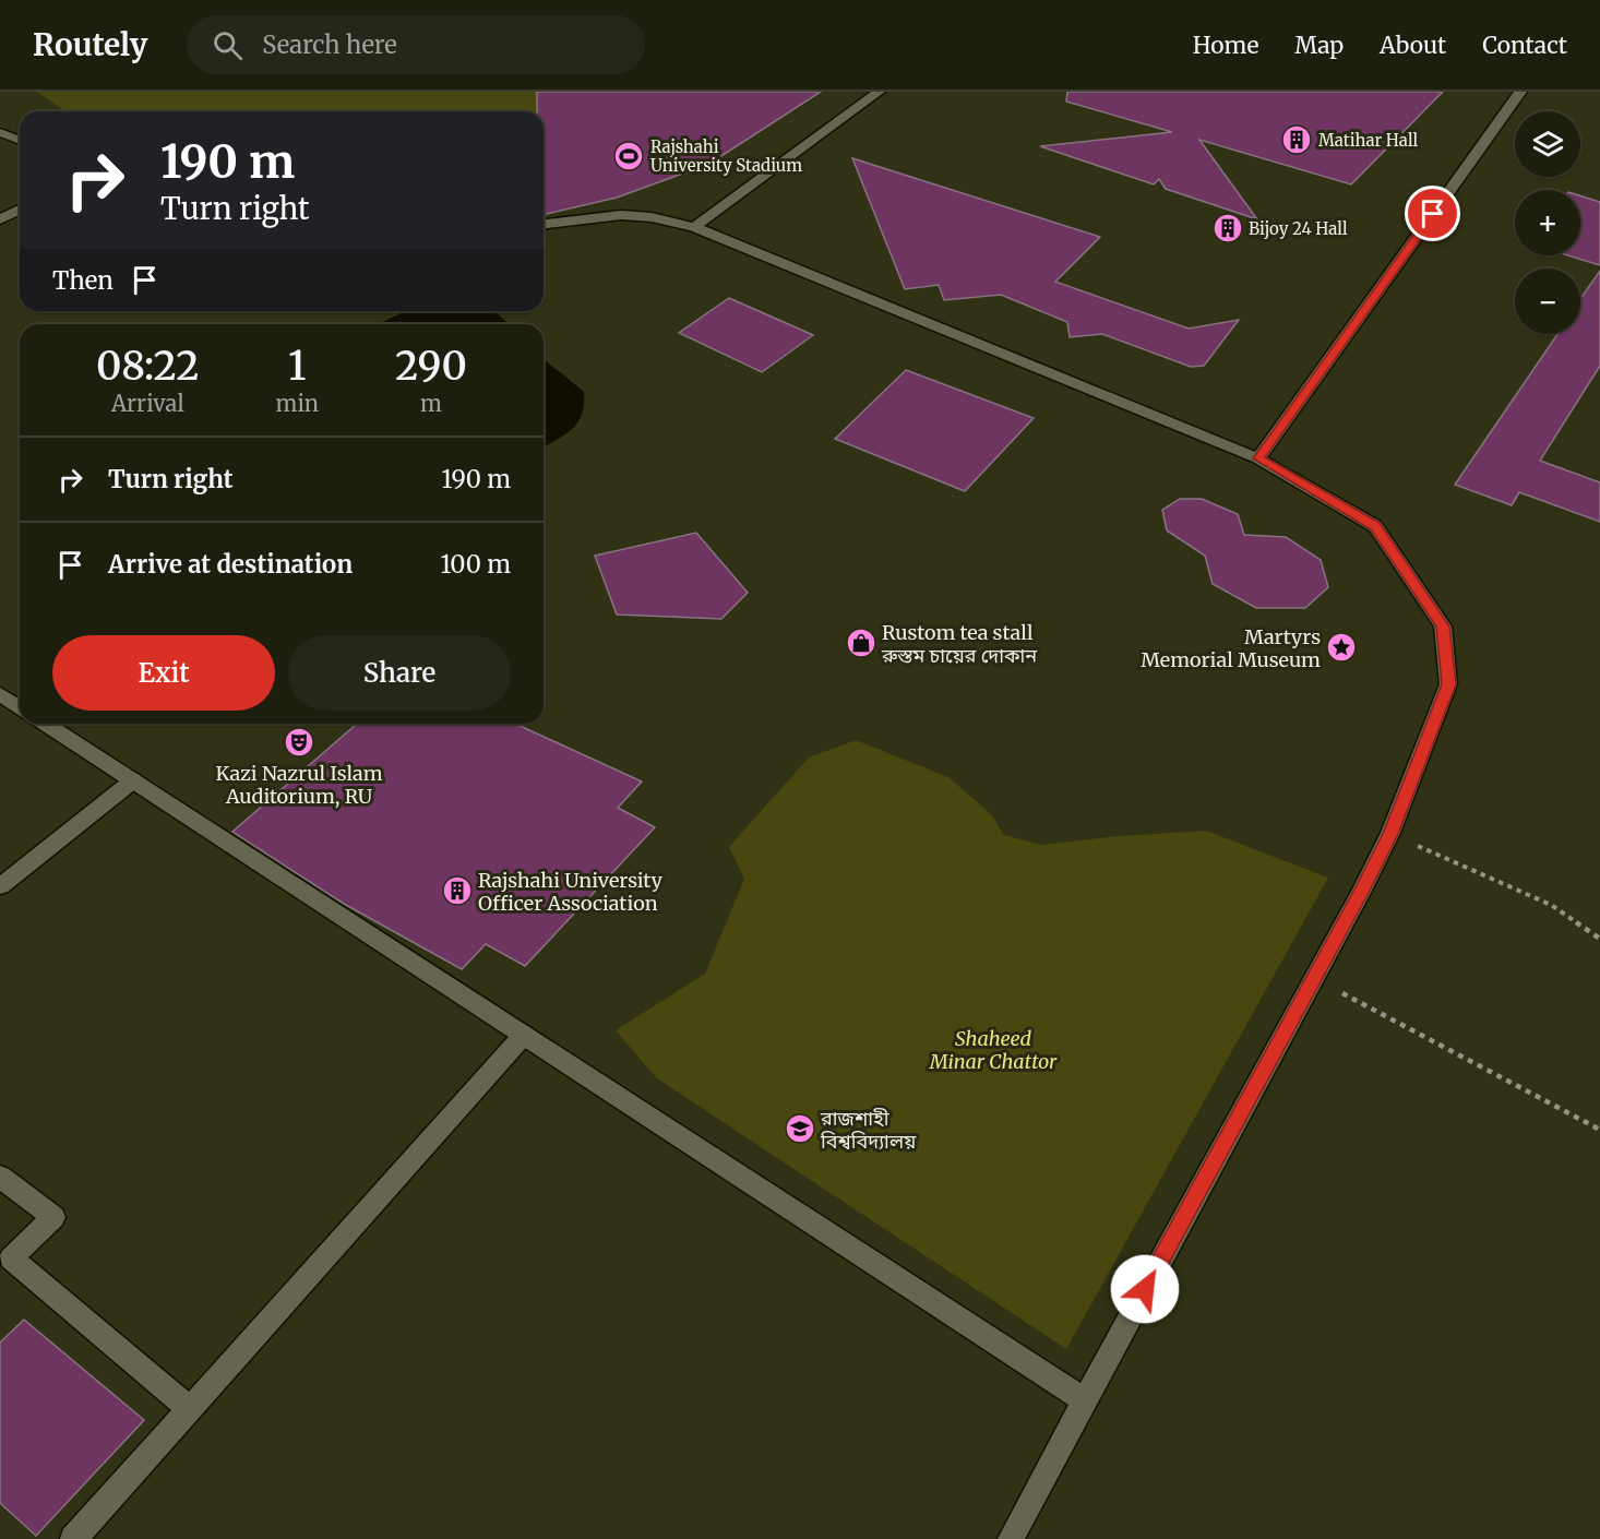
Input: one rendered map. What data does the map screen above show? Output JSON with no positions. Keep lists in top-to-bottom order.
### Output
{
  "parks": ["Shaheed Minar Chattor"],
  "places": {
    "building": ["Matihar Hall", "Bijoy 24 Hall", "Rajshahi University Officer Association"],
    "sports": ["Rajshahi University Stadium"],
    "shop": ["Rustom tea stall রুস্তম চায়ের দোকান"],
    "place": ["Martyrs Memorial Museum"],
    "theatre": ["Kazi Nazrul Islam Auditorium, RU"],
    "school or university": ["রাজশাহী বিশ্ববিদ্যালয়"]
  },
  "page": {
    "header": "Routely",
    "search": "Search here",
    "nav": [
      "Home",
      "Map",
      "About",
      "Contact"
    ],
    "map_buttons": ["+", "−"],
    "turn": ["190 m", "Turn right"],
    "then": "Then",
    "eta": [
      "08:22",
      "Arrival",
      "1",
      "min",
      "290",
      "m"
    ],
    "list": [
      {
        "name": "Turn right",
        "value": "190 m"
      },
      {
        "name": "Arrive at destination",
        "value": "100 m"
      }
    ],
    "buttons": ["Exit", "Share"]
  }
}
